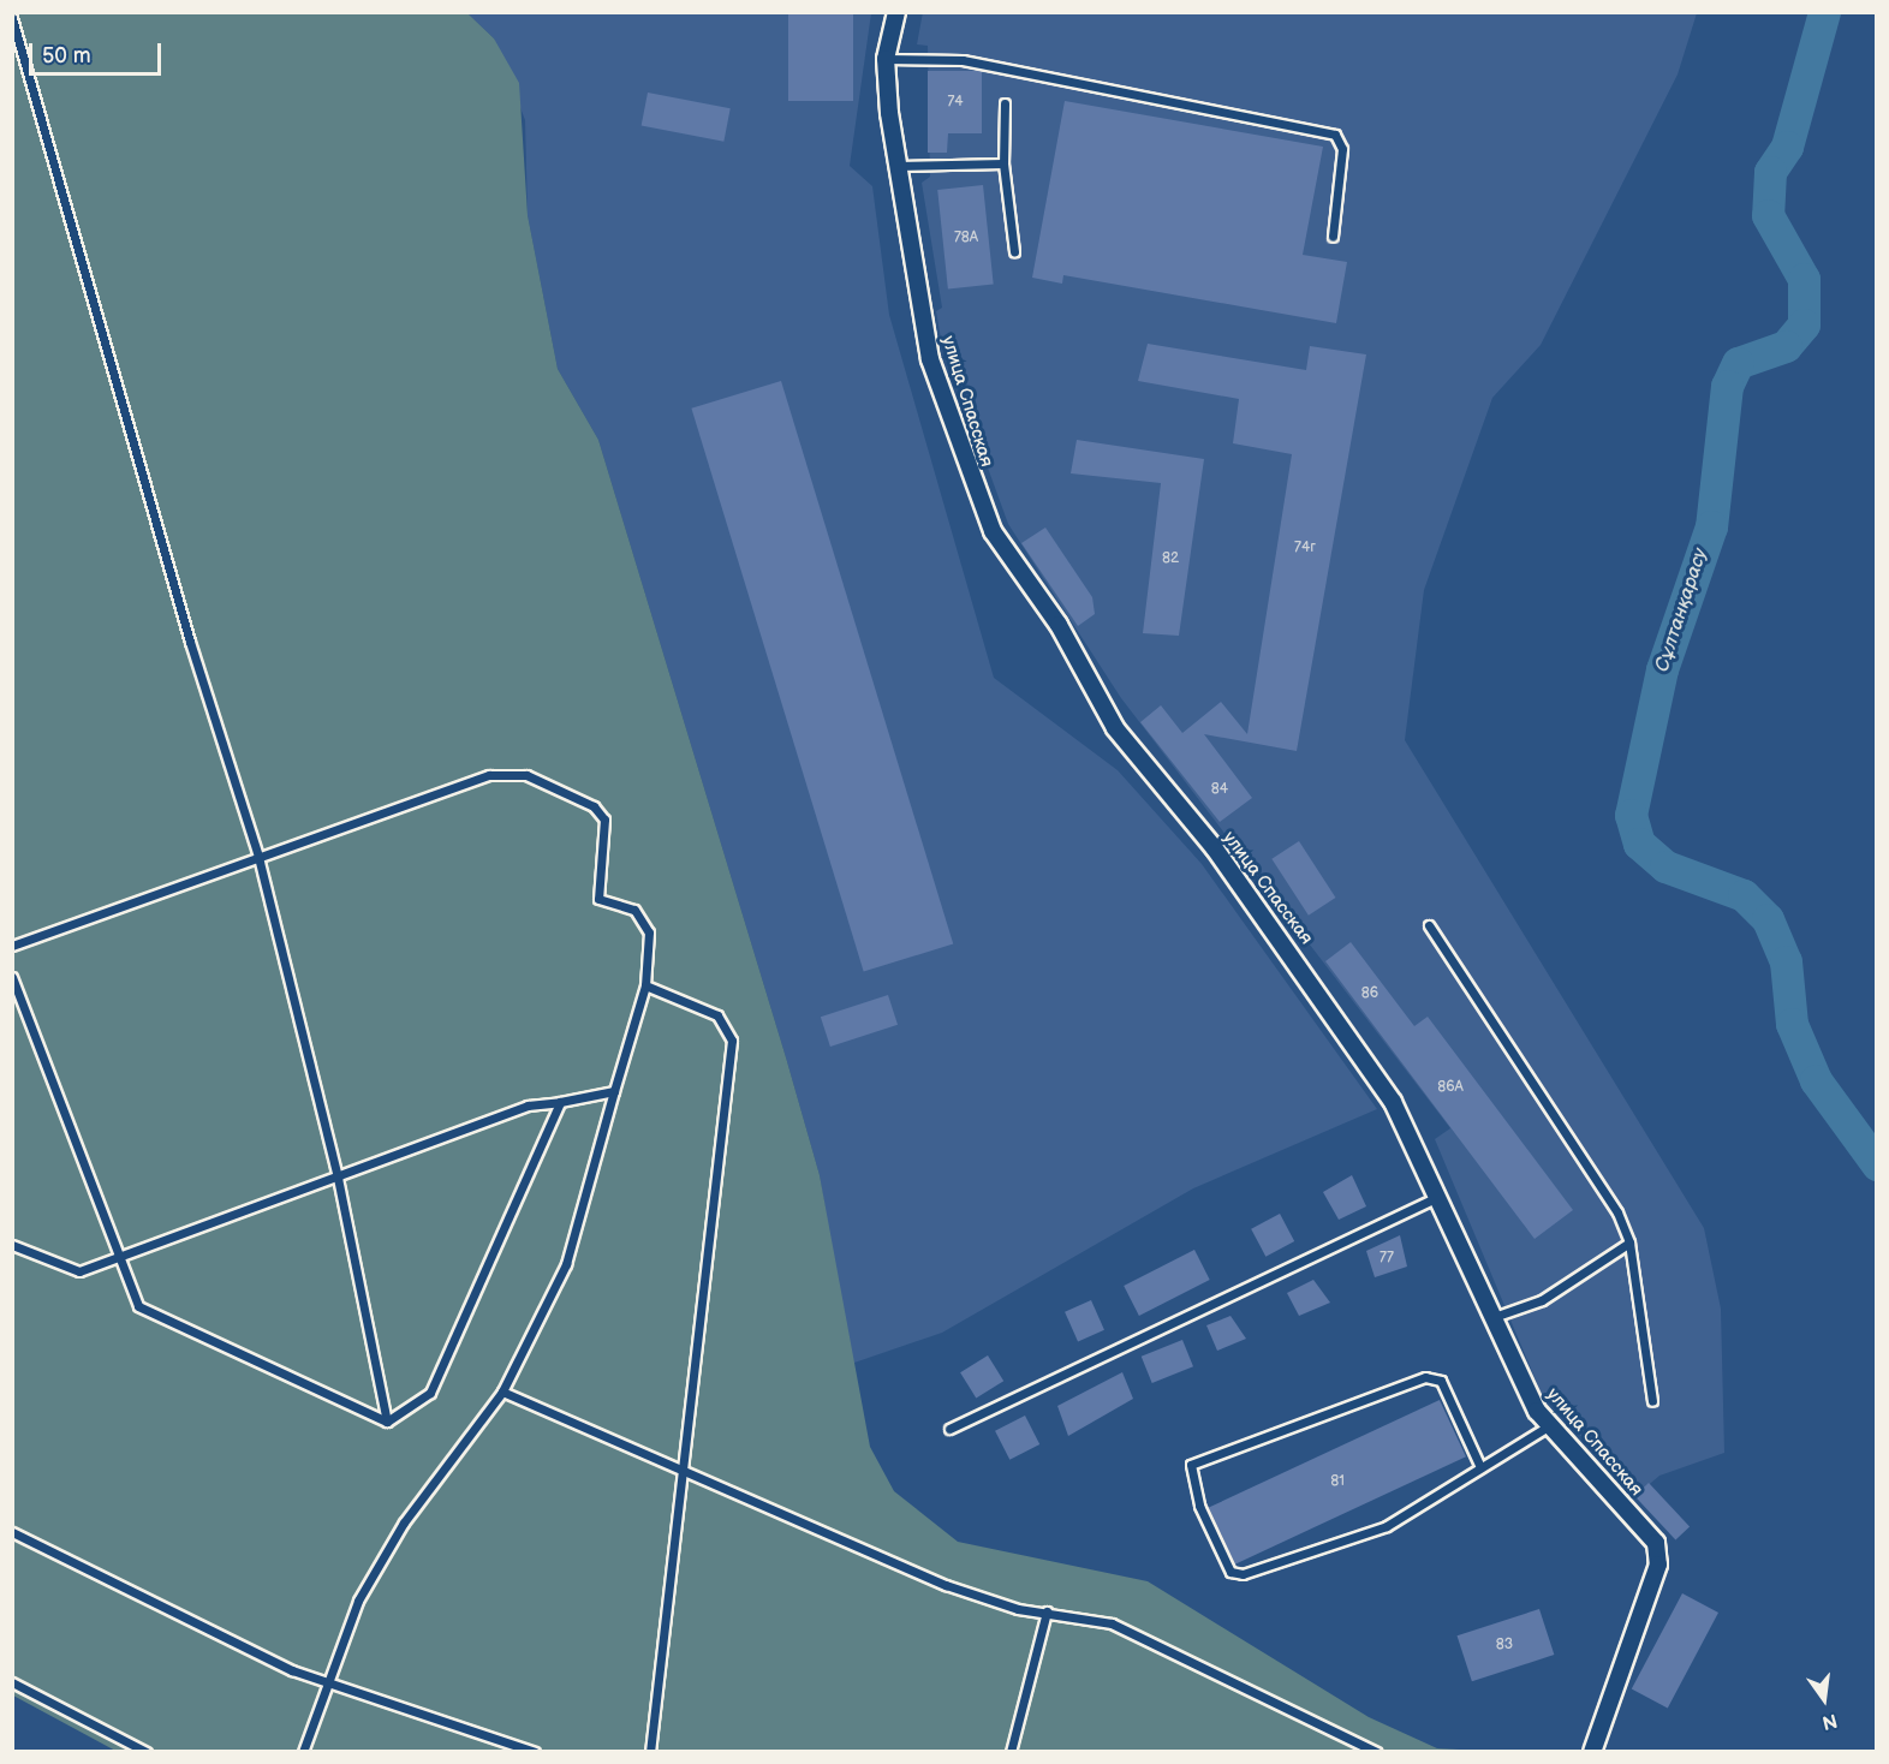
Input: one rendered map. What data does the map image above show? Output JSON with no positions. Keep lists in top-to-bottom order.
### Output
{
  "streets": {
    "street": ["улица Спасская"]
  },
  "water": ["Сұлтанқарасу"],
  "house_numbers": [
    "74",
    "78А",
    "74г",
    "82",
    "84",
    "86",
    "86А",
    "77",
    "81",
    "83"
  ],
  "scale_bar": "50 m",
  "north": "bottom"
}
